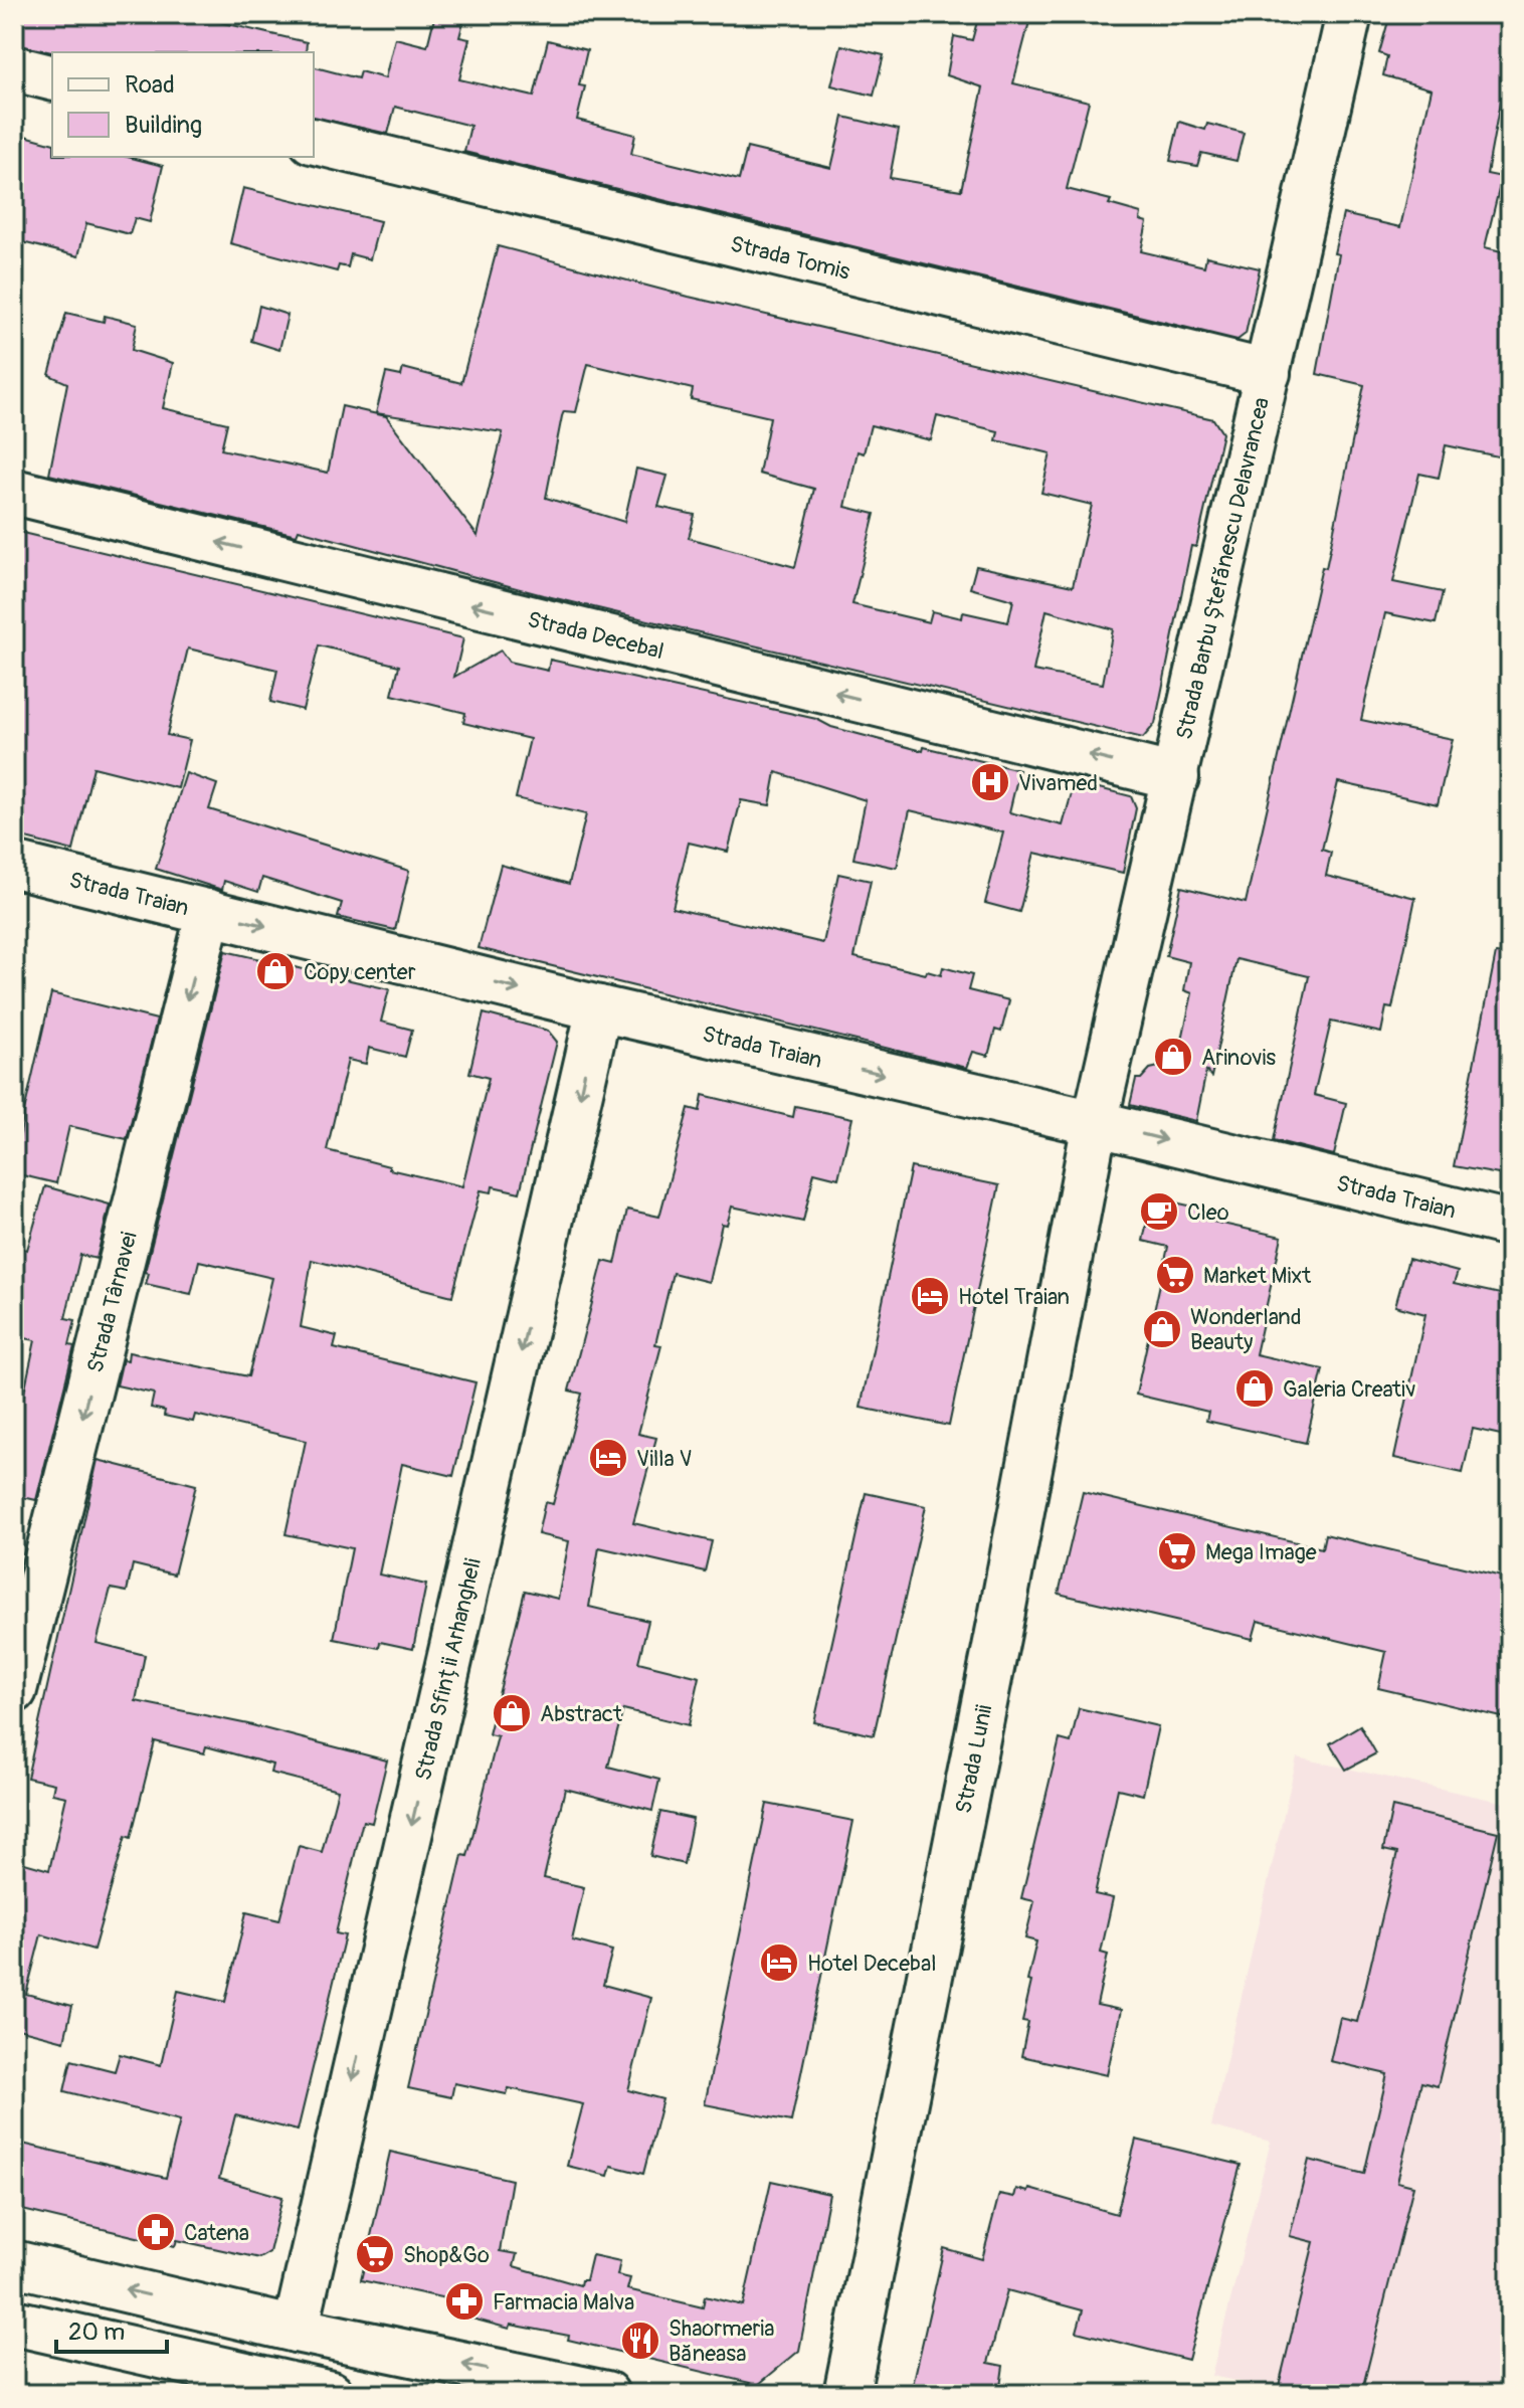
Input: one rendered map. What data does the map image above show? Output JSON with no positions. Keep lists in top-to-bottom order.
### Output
{
  "streets": {
    "street": [
      "Strada Tomis",
      "Strada Barbu Ștefănescu Delavrancea",
      "Strada Decebal",
      "Strada Traian",
      "Strada Târnavei",
      "Strada Sfinții Arhangheli",
      "Strada Lunii"
    ]
  },
  "crossings": [
    ["Strada Tomis", "Strada Barbu Ștefănescu Delavrancea"],
    ["Strada Barbu Ștefănescu Delavrancea", "Strada Decebal"],
    ["Strada Barbu Ștefănescu Delavrancea", "Strada Traian"],
    ["Strada Barbu Ștefănescu Delavrancea", "Strada Lunii"],
    ["Strada Traian", "Strada Târnavei"],
    ["Strada Traian", "Strada Sfinții Arhangheli"],
    ["Strada Traian", "Strada Lunii"]
  ],
  "one_way": [
    "Strada Decebal",
    "Strada Traian",
    "Strada Târnavei",
    "Strada Sfinții Arhangheli"
  ],
  "places": {
    "hospital": ["Vivamed"],
    "shop": [
      "Copy center",
      "Arinovis",
      "Wonderland Beauty",
      "Galeria Creativ",
      "Abstract"
    ],
    "cafe": ["Cleo"],
    "supermarket": ["Market Mixt", "Mega Image", "Shop&Go"],
    "hotel": ["Hotel Traian", "Villa V", "Hotel Decebal"],
    "pharmacy": ["Catena", "Farmacia Malva"],
    "restaurant": ["Shaormeria Băneasa"]
  },
  "legend": ["Road", "Building"],
  "scale_bar": "20 m"
}
